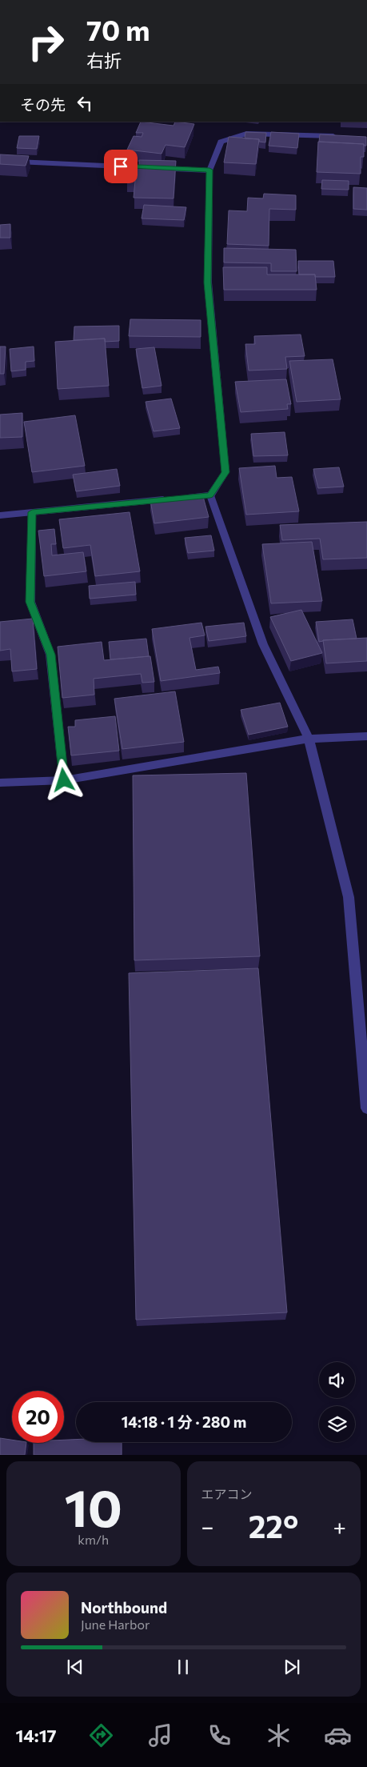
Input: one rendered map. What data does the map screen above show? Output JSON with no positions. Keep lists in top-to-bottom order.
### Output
{
  "page": {
    "turn": ["70 m", "右折"],
    "then": "その先",
    "limit": "20",
    "trip": "14:18 · 1 分 · 280 m",
    "tile": [
      ["10", "km/h"],
      "エアコン"
    ],
    "heat": ["−", "22°", "+"],
    "song": ["Northbound", "June Harbor"],
    "tabs": "14:17"
  }
}
